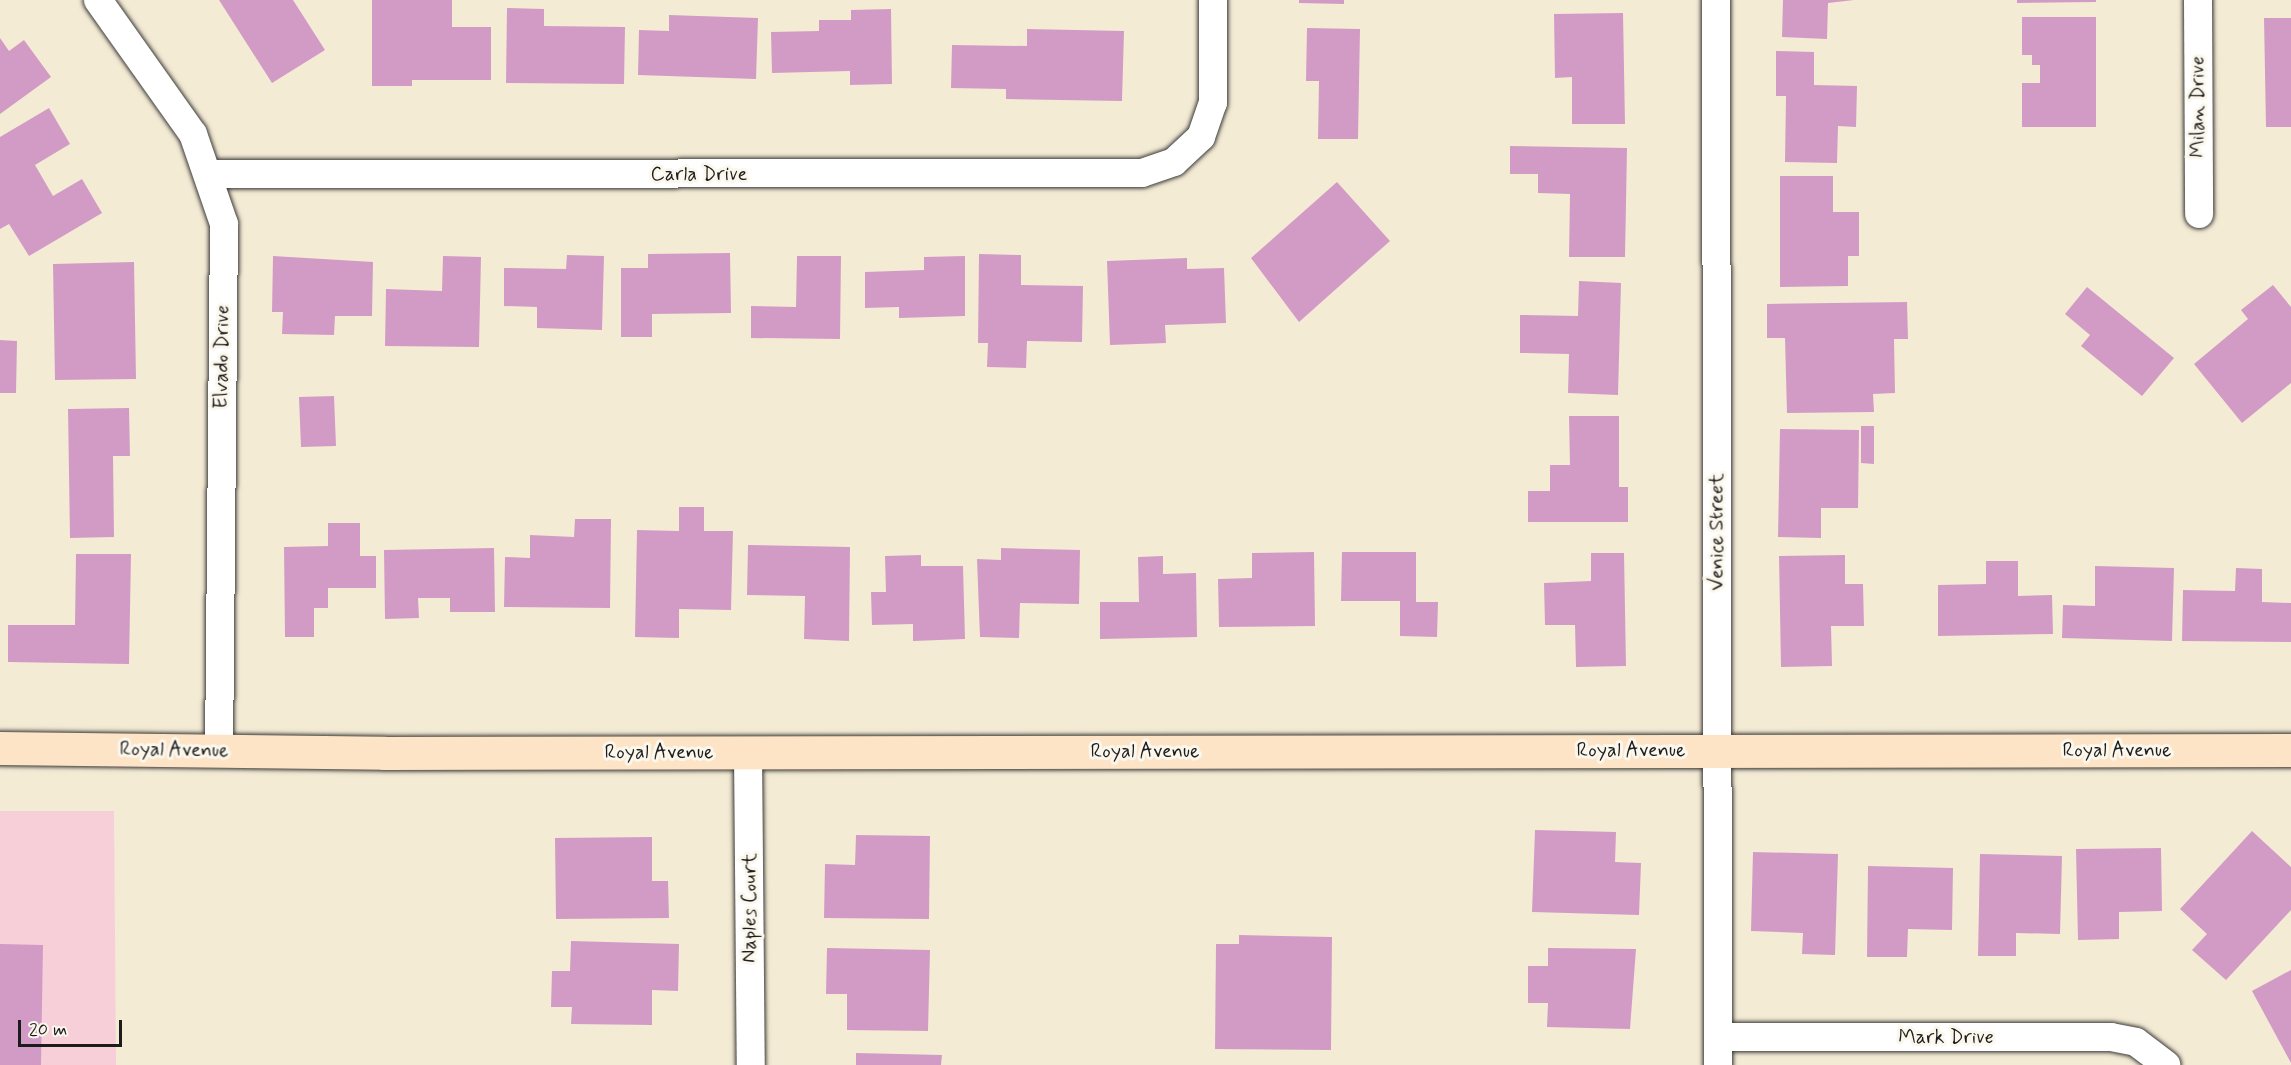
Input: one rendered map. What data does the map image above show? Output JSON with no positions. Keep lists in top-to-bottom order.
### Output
{
  "streets": {
    "main road": ["Royal Avenue"],
    "street": [
      "Milan Drive",
      "Carla Drive",
      "Elvado Drive",
      "Venice Street",
      "Naples Court",
      "Mark Drive"
    ]
  },
  "crossings": [
    ["Carla Drive", "Elvado Drive"],
    ["Elvado Drive", "Royal Avenue"],
    ["Venice Street", "Royal Avenue"],
    ["Venice Street", "Mark Drive"],
    ["Royal Avenue", "Naples Court"]
  ],
  "scale_bar": "20 m"
}
